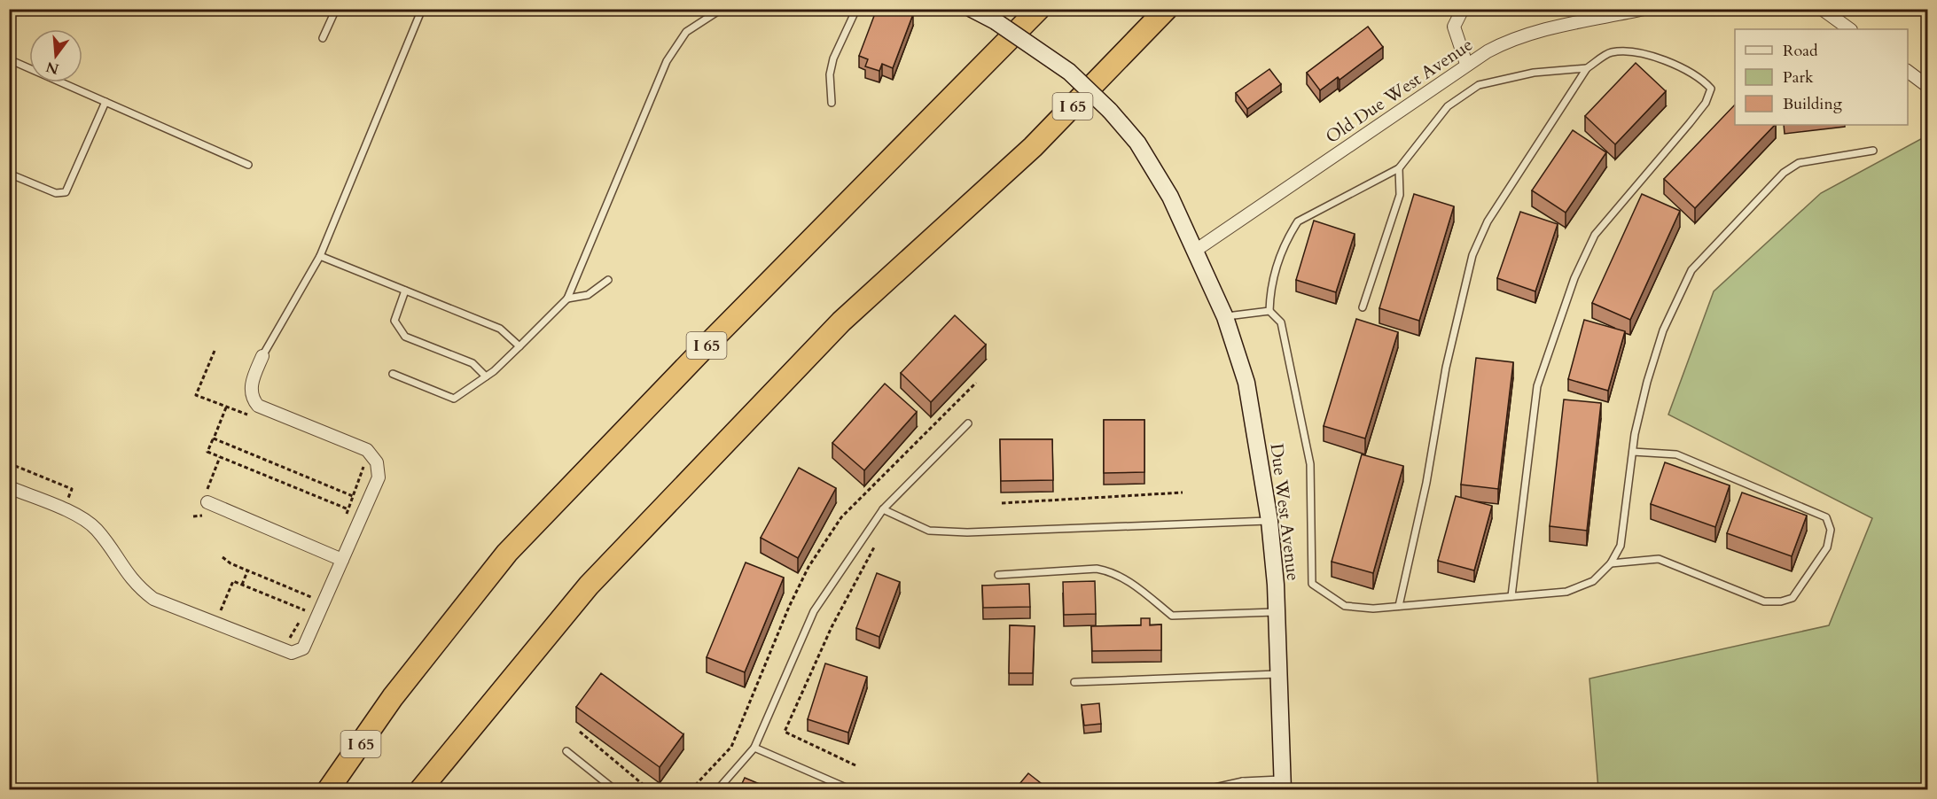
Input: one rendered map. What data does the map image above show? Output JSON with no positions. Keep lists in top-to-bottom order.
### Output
{
  "streets": {
    "highway": ["I 65"],
    "main road": ["Due West Avenue"],
    "street": ["Old Due West Avenue"]
  },
  "crossings": [
    ["Old Due West Avenue", "Due West Avenue"]
  ],
  "legend": ["Road", "Park", "Building"],
  "north": "bottom"
}
